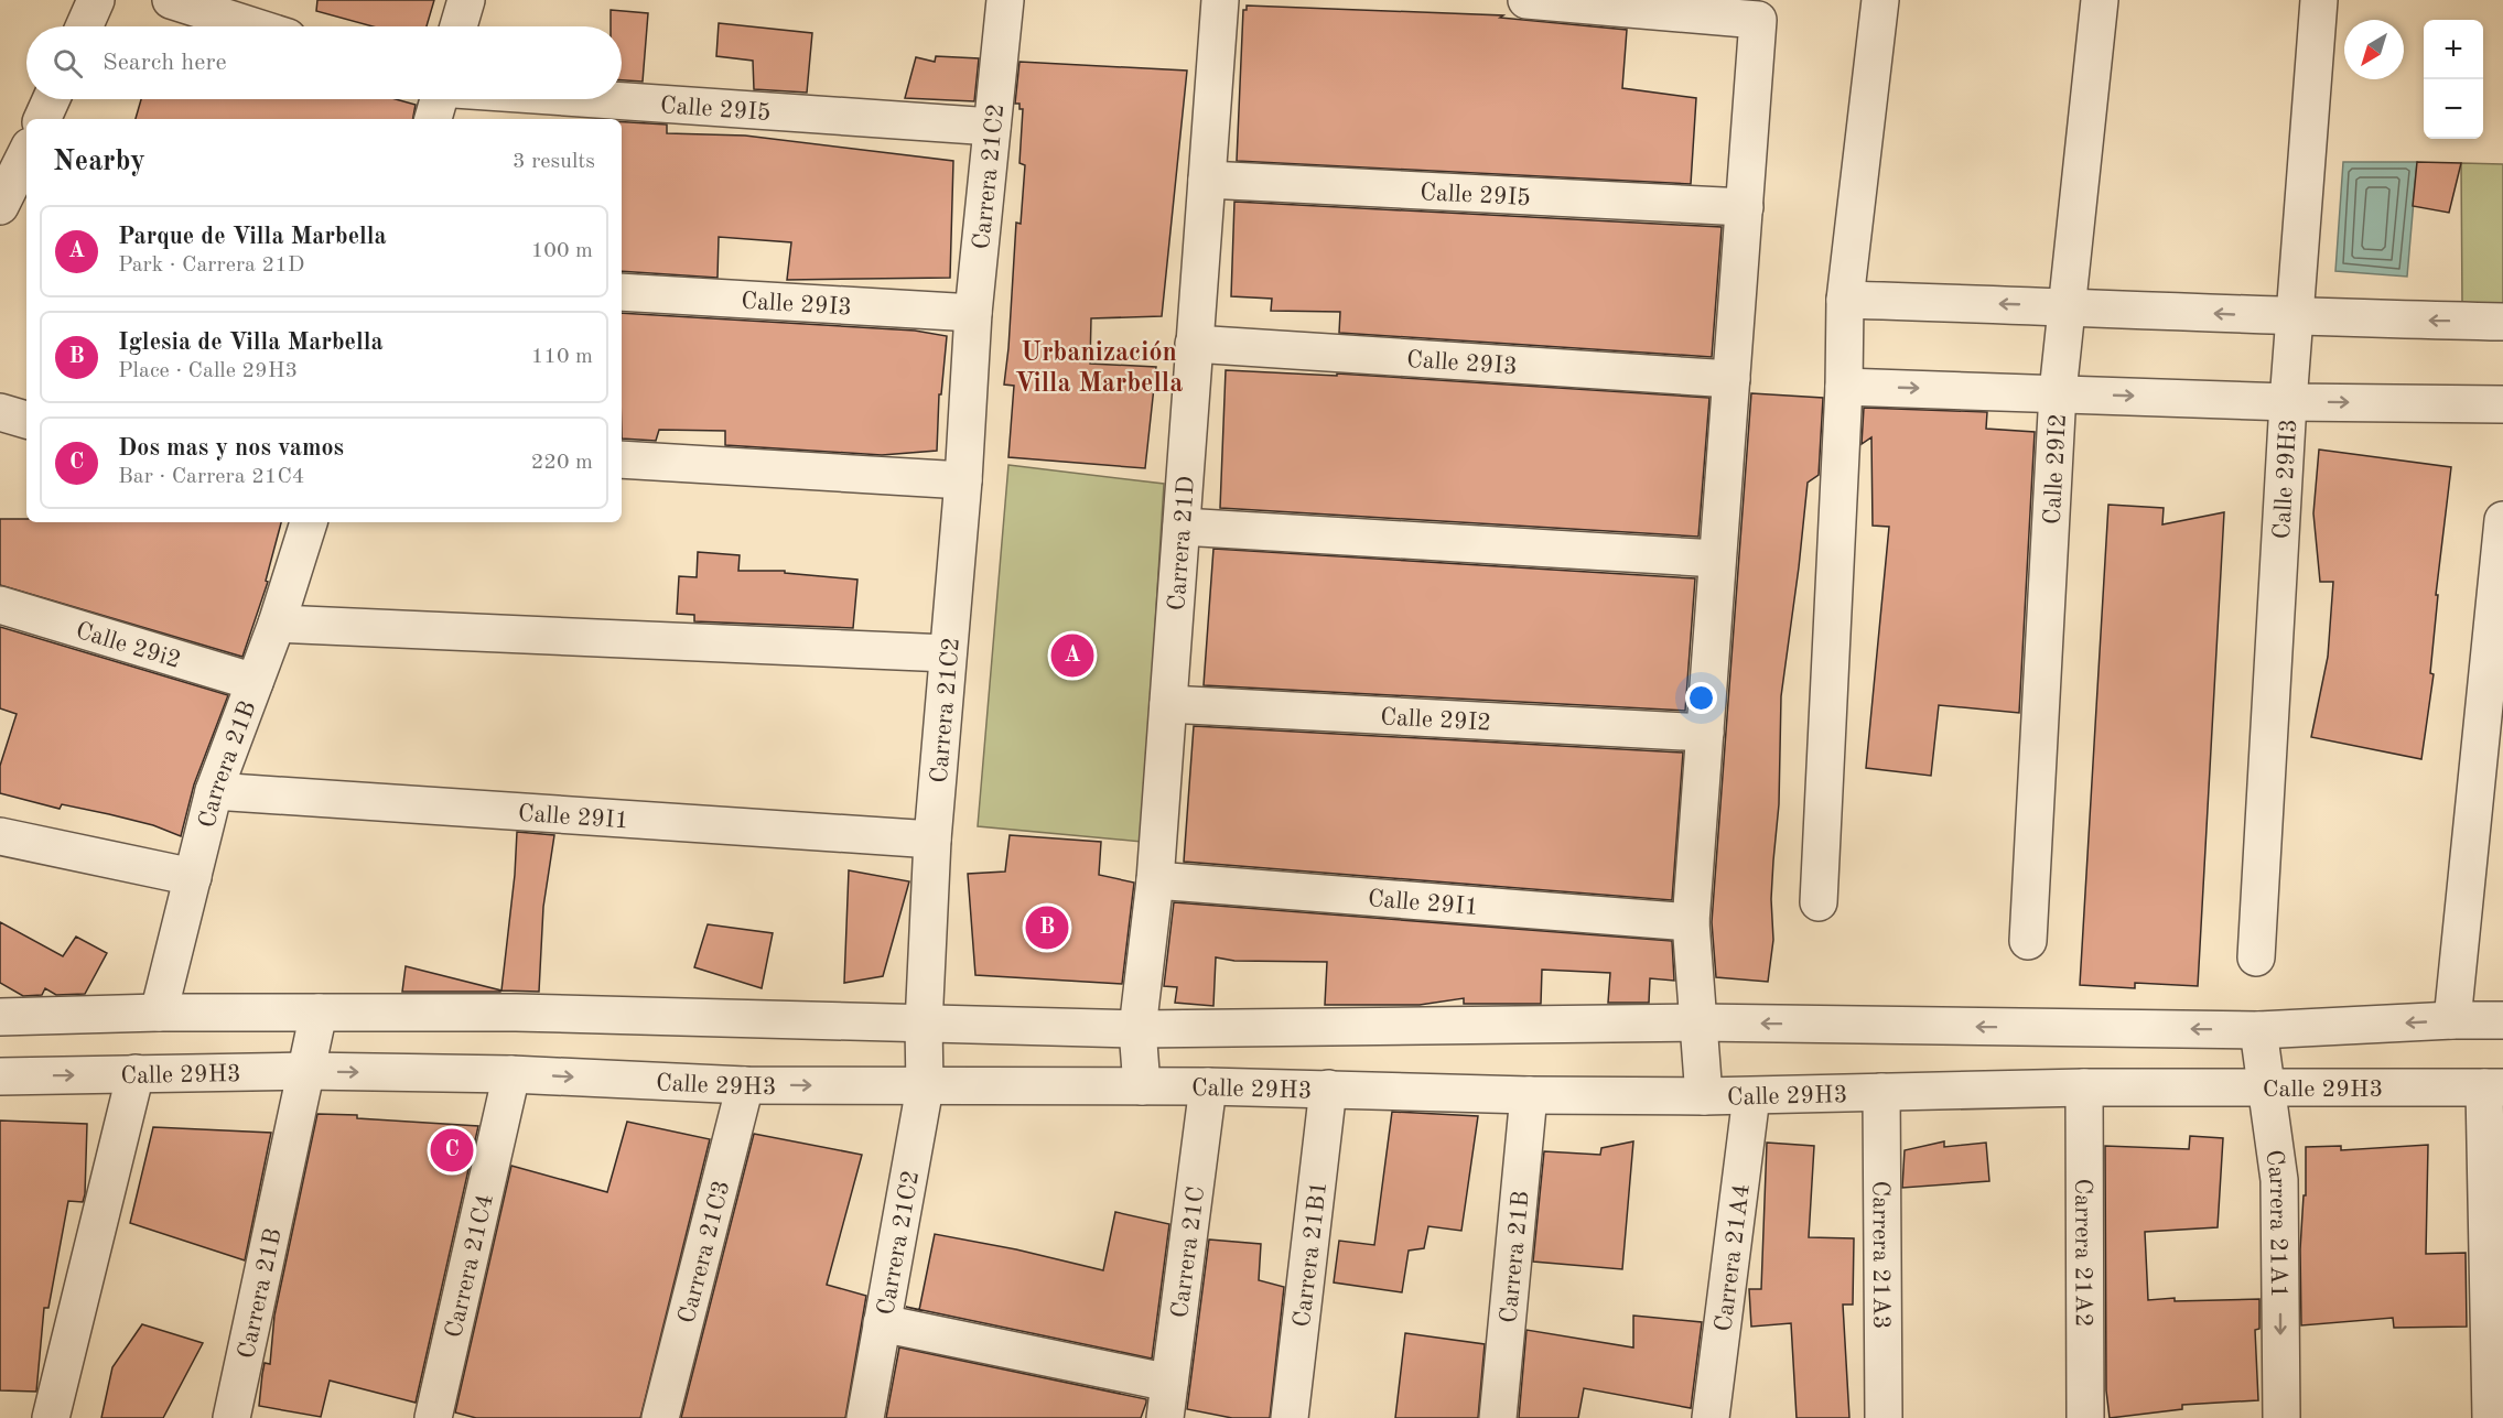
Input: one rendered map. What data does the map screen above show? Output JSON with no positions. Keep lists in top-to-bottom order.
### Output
{
  "streets": {
    "street": [
      "Calle 29I5",
      "Carrera 21C2",
      "Calle 29I3",
      "Calle 29I2",
      "Calle 29H3",
      "Carrera 21D",
      "Calle 29i2",
      "Carrera 21B",
      "Calle 29I1",
      "Carrera 21A1",
      "Carrera 21C3",
      "Carrera 21C",
      "Carrera 21A2",
      "Carrera 21B1",
      "Carrera 21A3",
      "Carrera 21A4",
      "Carrera 21C4"
    ]
  },
  "crossings": [
    ["Calle 29I5", "Carrera 21C2"],
    ["Calle 29I5", "Carrera 21D"],
    ["Carrera 21C2", "Calle 29I3"],
    ["Carrera 21C2", "Calle 29H3"],
    ["Carrera 21C2", "Calle 29I1"],
    ["Calle 29I3", "Carrera 21D"],
    ["Calle 29I2", "Carrera 21D"],
    ["Calle 29H3", "Carrera 21D"],
    ["Calle 29H3", "Carrera 21B"],
    ["Calle 29H3", "Carrera 21A1"],
    ["Calle 29H3", "Carrera 21C3"],
    ["Calle 29H3", "Carrera 21C"],
    ["Calle 29H3", "Carrera 21A2"],
    ["Calle 29H3", "Carrera 21B1"],
    ["Calle 29H3", "Carrera 21A3"],
    ["Calle 29H3", "Carrera 21A4"],
    ["Calle 29H3", "Carrera 21C4"],
    ["Carrera 21D", "Calle 29I1"],
    ["Calle 29i2", "Carrera 21B"],
    ["Carrera 21B", "Calle 29I1"]
  ],
  "districts": ["Urbanización Villa Marbella"],
  "north": "bottom left",
  "page": {
    "map_buttons": ["+", "−"],
    "search": "Search here",
    "heading": ["Nearby", "3 results"],
    "list": [
      {
        "mark": "A",
        "name": "Parque de Villa Marbella",
        "note": "Park · Carrera 21D",
        "value": "100 m"
      },
      {
        "mark": "B",
        "name": "Iglesia de Villa Marbella",
        "note": "Place · Calle 29H3",
        "value": "110 m"
      },
      {
        "mark": "C",
        "name": "Dos mas y nos vamos",
        "note": "Bar · Carrera 21C4",
        "value": "220 m"
      }
    ],
    "pins": ["A", "B", "C"]
  }
}
